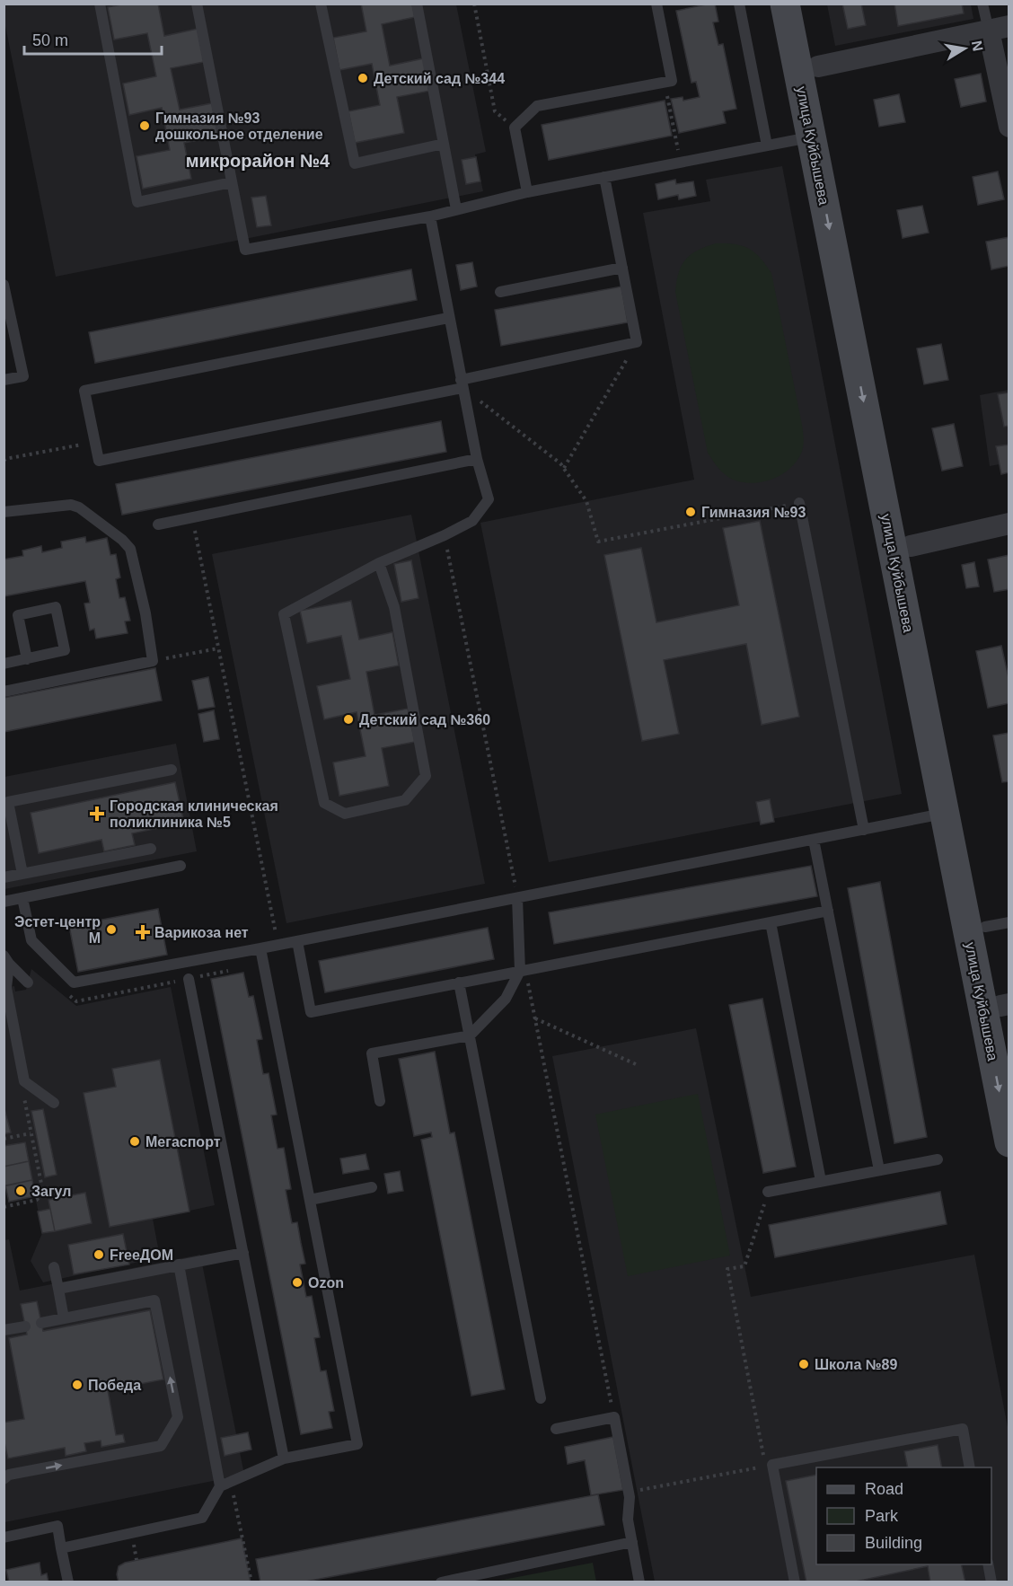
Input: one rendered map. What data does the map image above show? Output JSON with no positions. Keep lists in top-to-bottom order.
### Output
{
  "streets": {
    "main road": ["улица Куйбышева"]
  },
  "districts": ["микрорайон №4"],
  "places": {
    "other": [
      "Детский сад №344",
      "Гимназия №93 дошкольное отделение",
      "Гимназия №93",
      "Детский сад №360",
      "Эстет-центр М",
      "Мегаспорт",
      "Загул",
      "FreeДОМ",
      "Ozon",
      "Школа №89",
      "Победа"
    ],
    "health": ["Городская клиническая поликлиника №5", "Варикоза нет"]
  },
  "legend": ["Road", "Park", "Building"],
  "scale_bar": "50 m",
  "north": "right"
}
